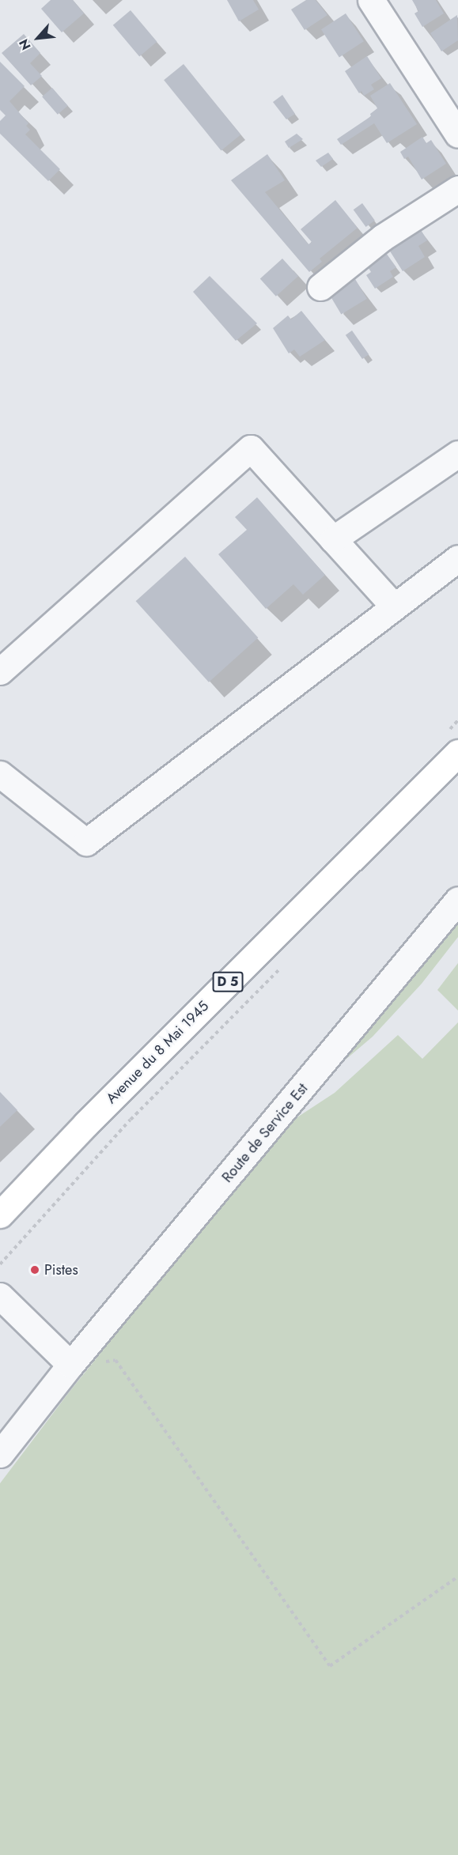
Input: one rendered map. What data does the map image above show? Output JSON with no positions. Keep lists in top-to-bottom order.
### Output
{
  "streets": {
    "main road": ["D 5", "Avenue du 8 Mai 1945"],
    "street": ["Route de Service Est"]
  },
  "places": ["Pistes"],
  "north": "bottom left"
}
